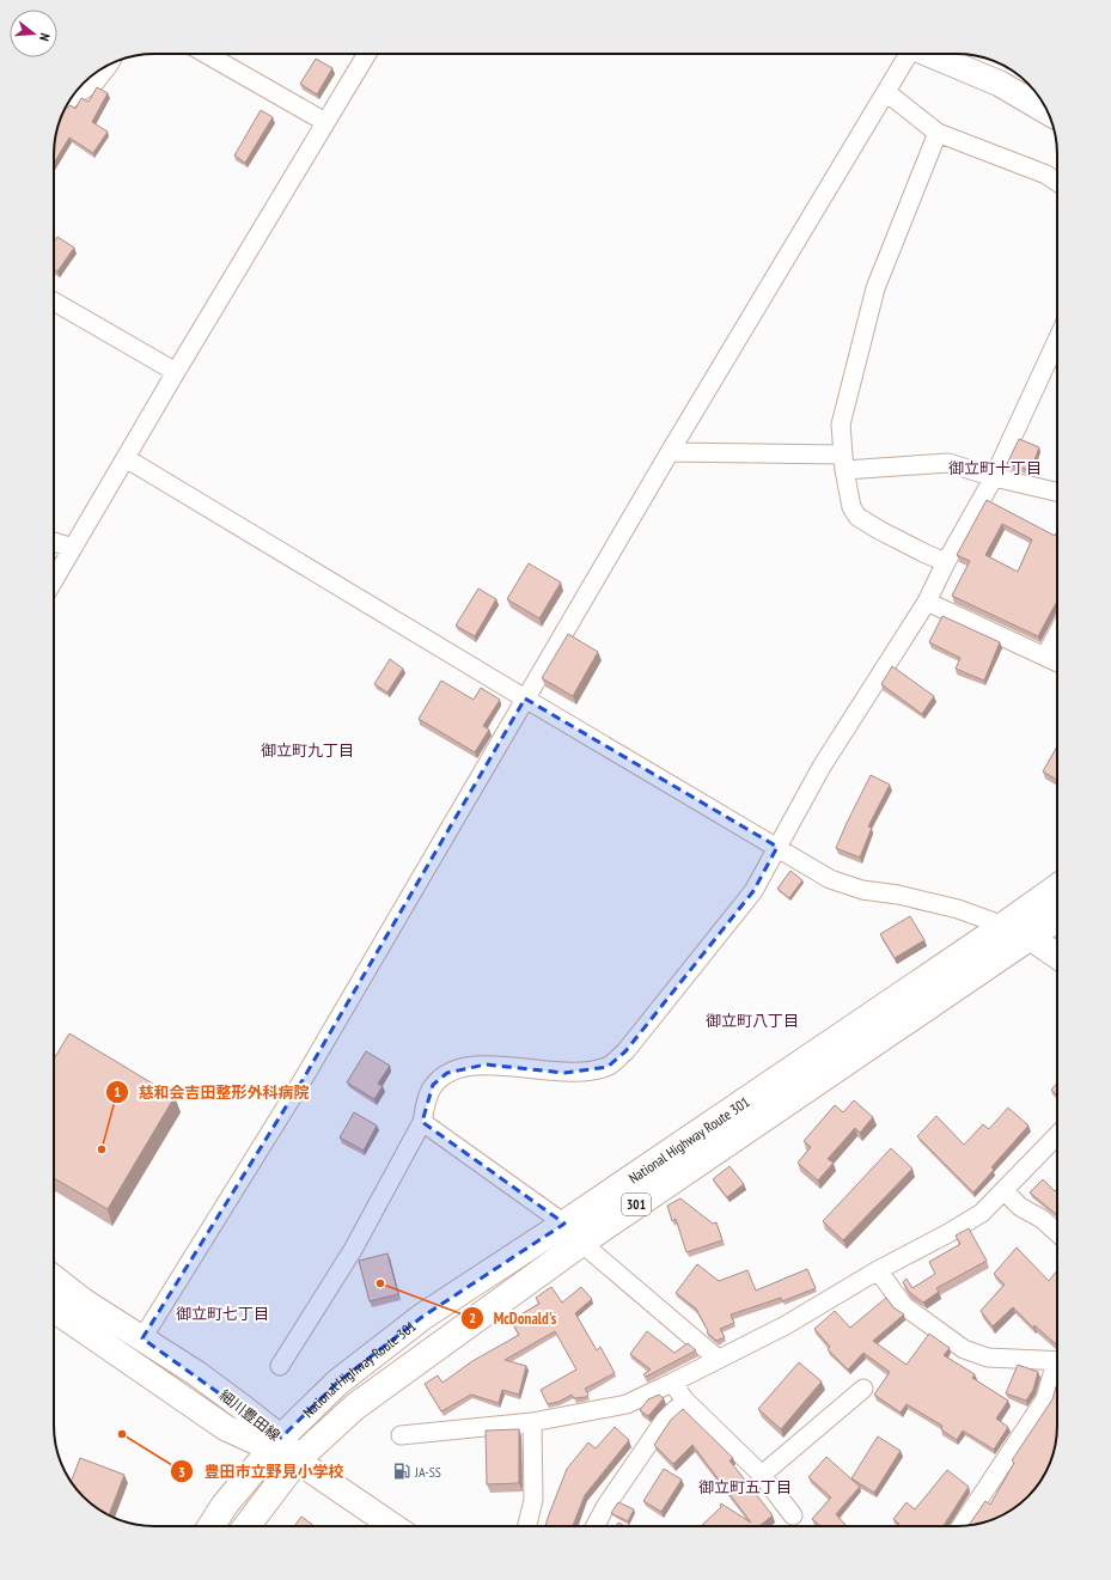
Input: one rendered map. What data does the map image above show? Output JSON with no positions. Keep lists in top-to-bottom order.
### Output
{
  "streets": {
    "highway": ["National Highway Route 301", "301"],
    "main road": ["細川豊田線"]
  },
  "crossings": [
    ["National Highway Route 301", "細川豊田線"]
  ],
  "districts": [
    "御立町十丁目",
    "御立町九丁目",
    "御立町八丁目",
    "御立町七丁目",
    "御立町五丁目"
  ],
  "places": {
    "other": ["慈和会吉田整形外科病院", "McDonald's", "豊田市立野見小学校"],
    "fuel station": ["JA-SS"]
  },
  "north": "right"
}
